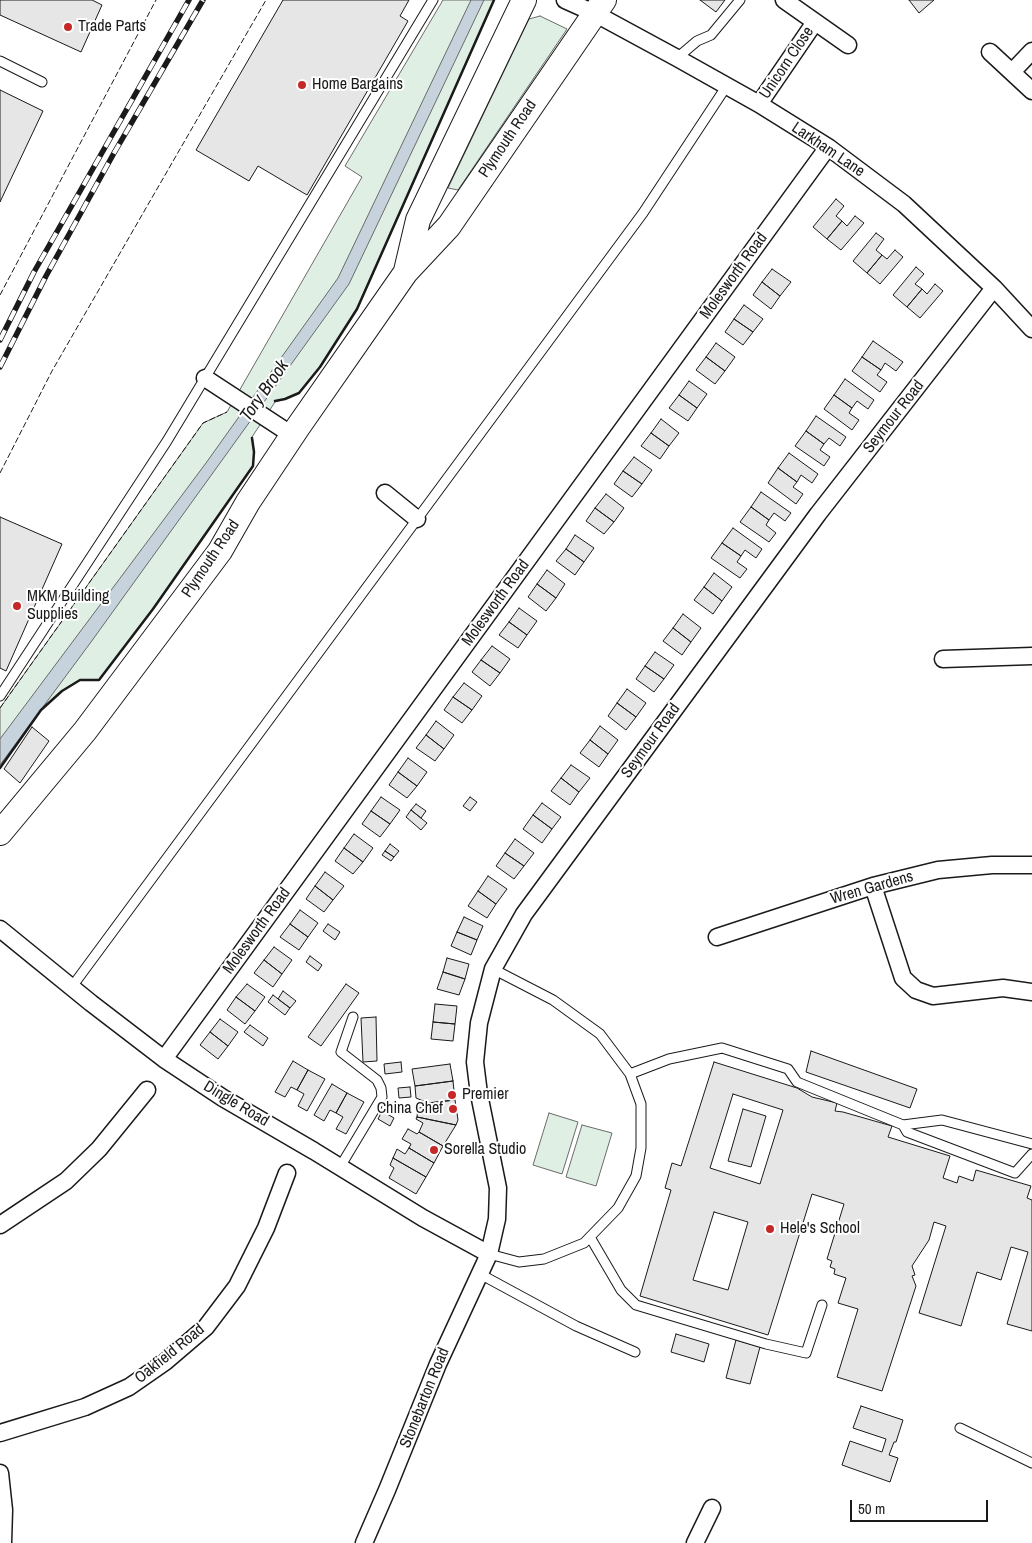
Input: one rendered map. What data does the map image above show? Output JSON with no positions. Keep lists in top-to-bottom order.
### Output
{
  "streets": {
    "main road": ["Plymouth Road"],
    "street": [
      "Unicorn Close",
      "Larkham Lane",
      "Molesworth Road",
      "Seymour Road",
      "Wren Gardens",
      "Dingle Road",
      "Oakfield Road",
      "Stonebarton Road"
    ]
  },
  "crossings": [
    ["Unicorn Close", "Larkham Lane"],
    ["Plymouth Road", "Larkham Lane"],
    ["Larkham Lane", "Molesworth Road"],
    ["Larkham Lane", "Seymour Road"],
    ["Molesworth Road", "Dingle Road"],
    ["Seymour Road", "Dingle Road"],
    ["Seymour Road", "Stonebarton Road"],
    ["Dingle Road", "Stonebarton Road"]
  ],
  "water": ["Tory Brook"],
  "places": [
    "Trade Parts",
    "Home Bargains",
    "MKM Building Supplies",
    "Premier",
    "China Chef",
    "Sorella Studio",
    "Hele's School"
  ],
  "scale_bar": "50 m"
}
